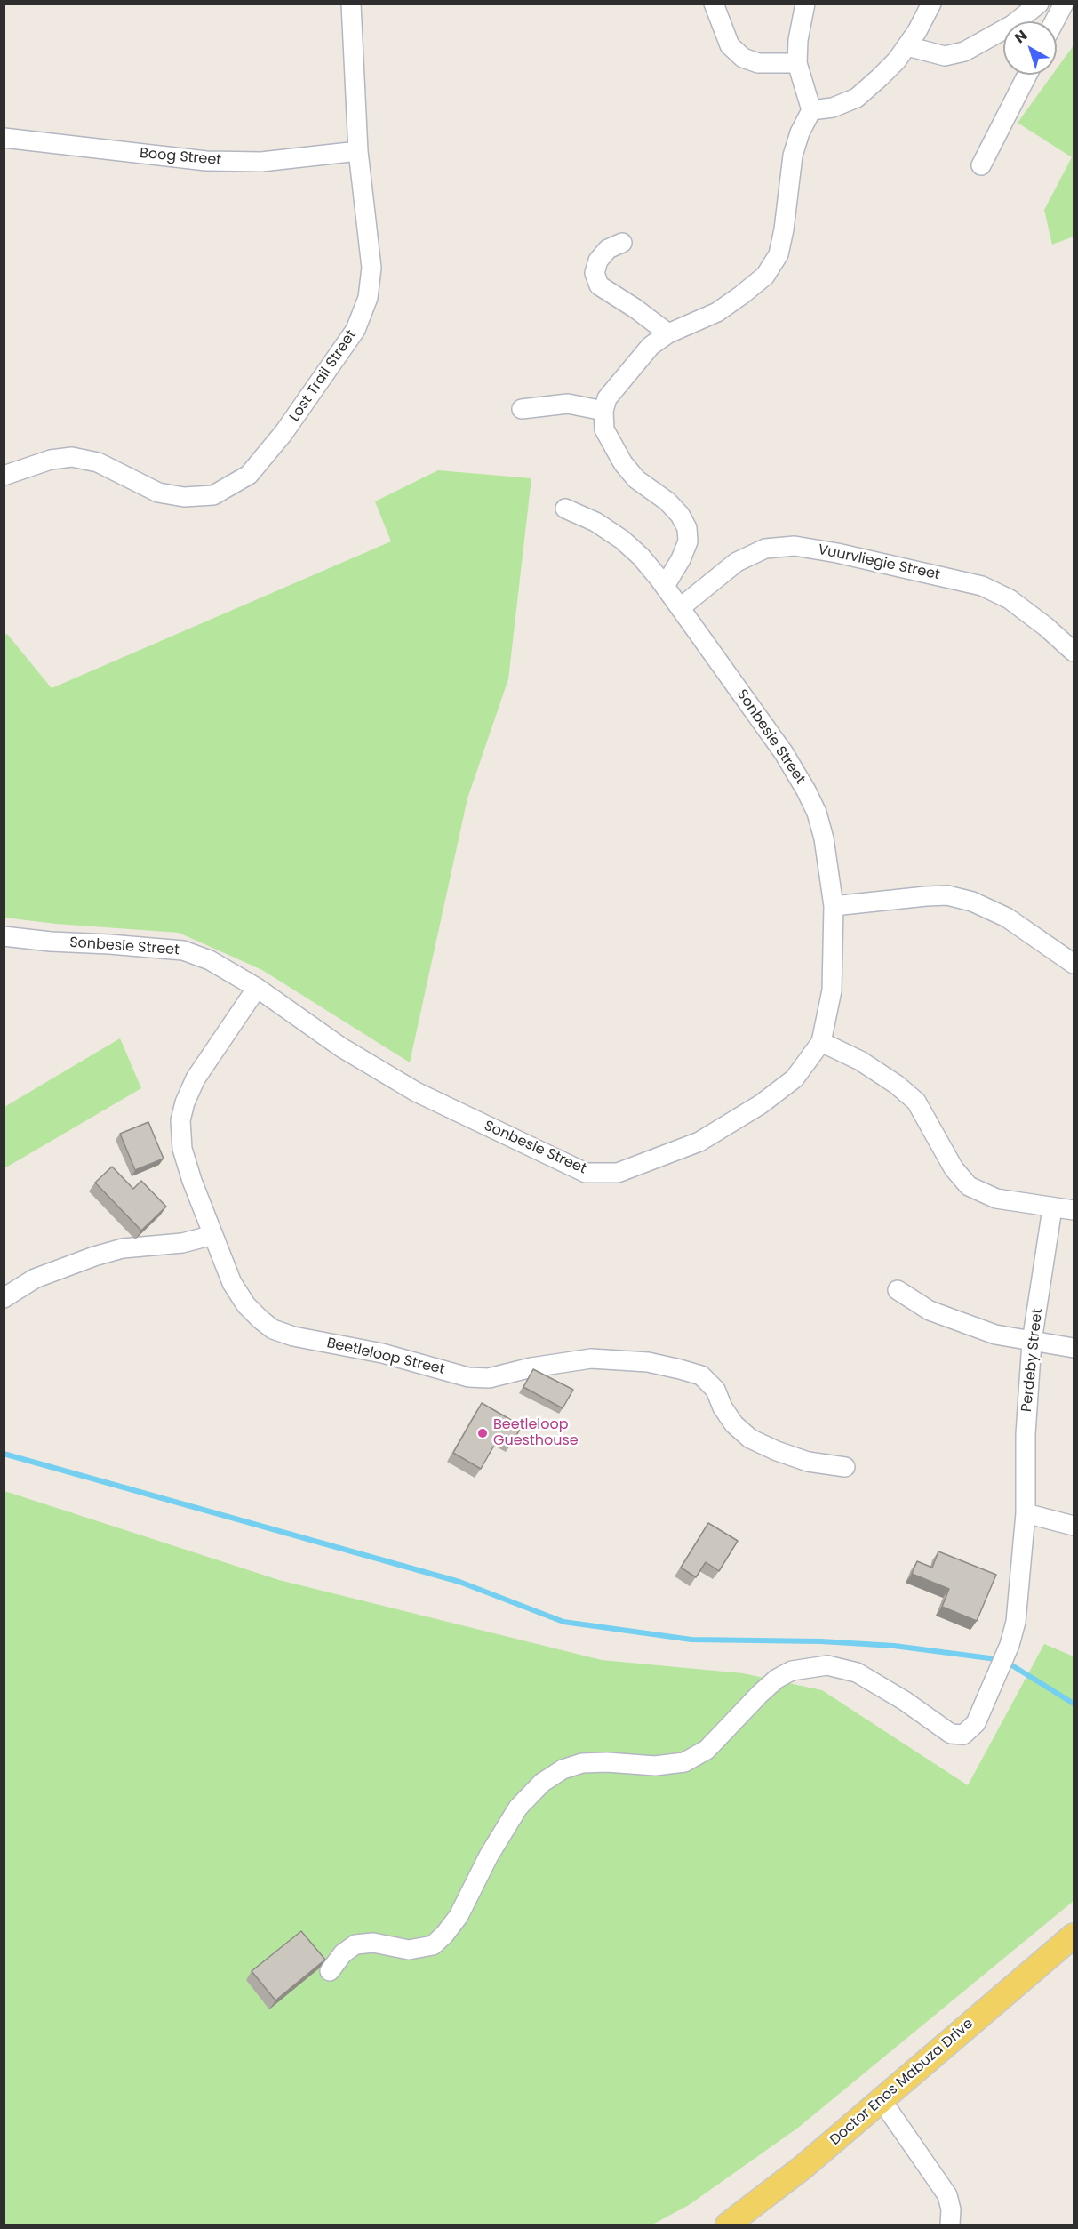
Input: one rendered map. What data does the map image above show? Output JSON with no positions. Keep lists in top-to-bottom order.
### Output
{
  "streets": {
    "main road": ["Doctor Enos Mabuza Drive"],
    "street": [
      "Boog Street",
      "Lost Trail Street",
      "Vuurvliegie Street",
      "Sonbesie Street",
      "Beetleloop Street",
      "Perdeby Street"
    ]
  },
  "crossings": [
    ["Boog Street", "Lost Trail Street"],
    ["Vuurvliegie Street", "Sonbesie Street"],
    ["Sonbesie Street", "Beetleloop Street"]
  ],
  "places": ["Beetleloop Guesthouse"],
  "north": "top left"
}
